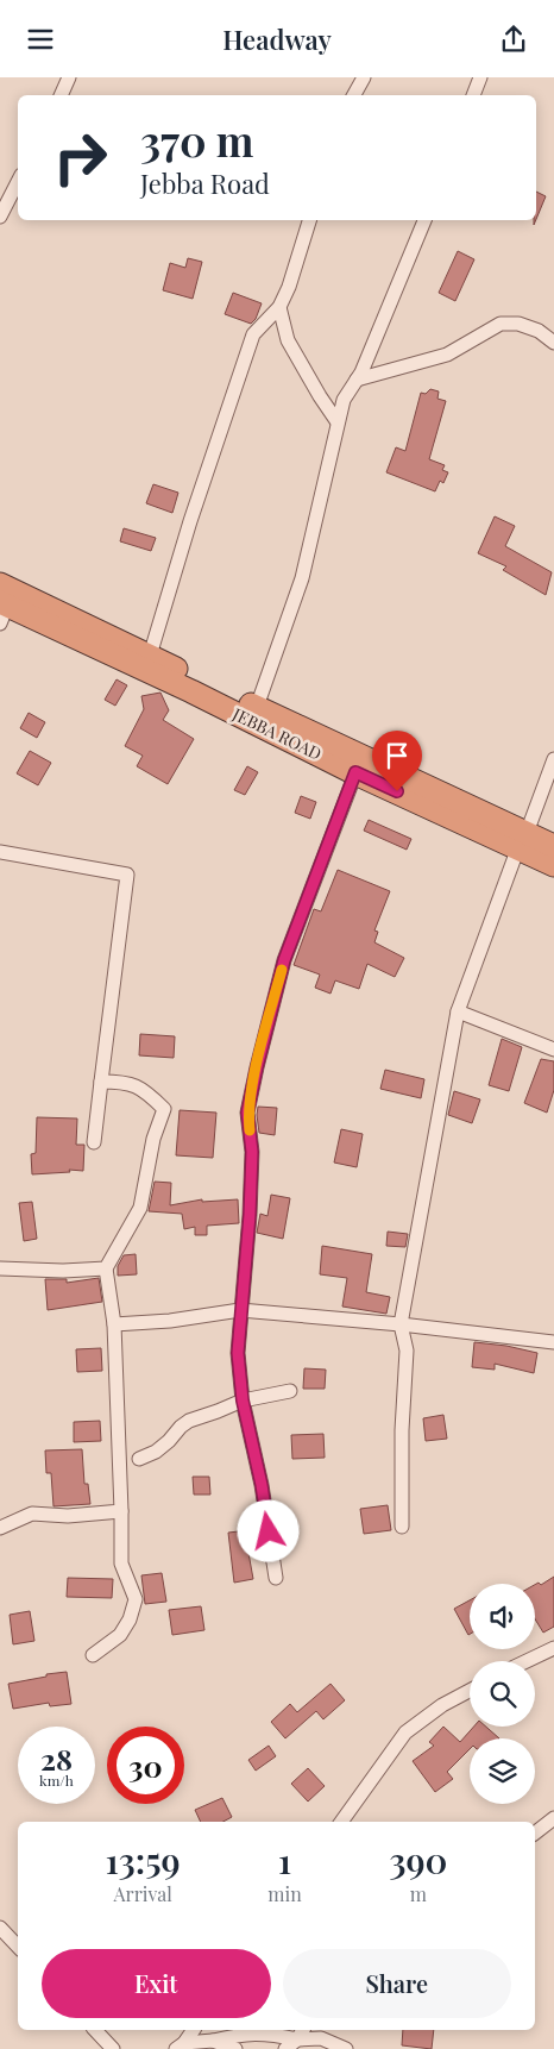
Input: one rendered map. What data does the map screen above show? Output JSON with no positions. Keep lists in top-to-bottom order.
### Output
{
  "streets": {
    "highway": ["JEBBA ROAD"]
  },
  "page": {
    "header": "Headway",
    "turn": ["370 m", "Jebba Road"],
    "speed": "28 km/h",
    "limit": "30",
    "eta": [
      "13:59",
      "Arrival",
      "1",
      "min",
      "390",
      "m"
    ],
    "buttons": ["Exit", "Share"]
  }
}
